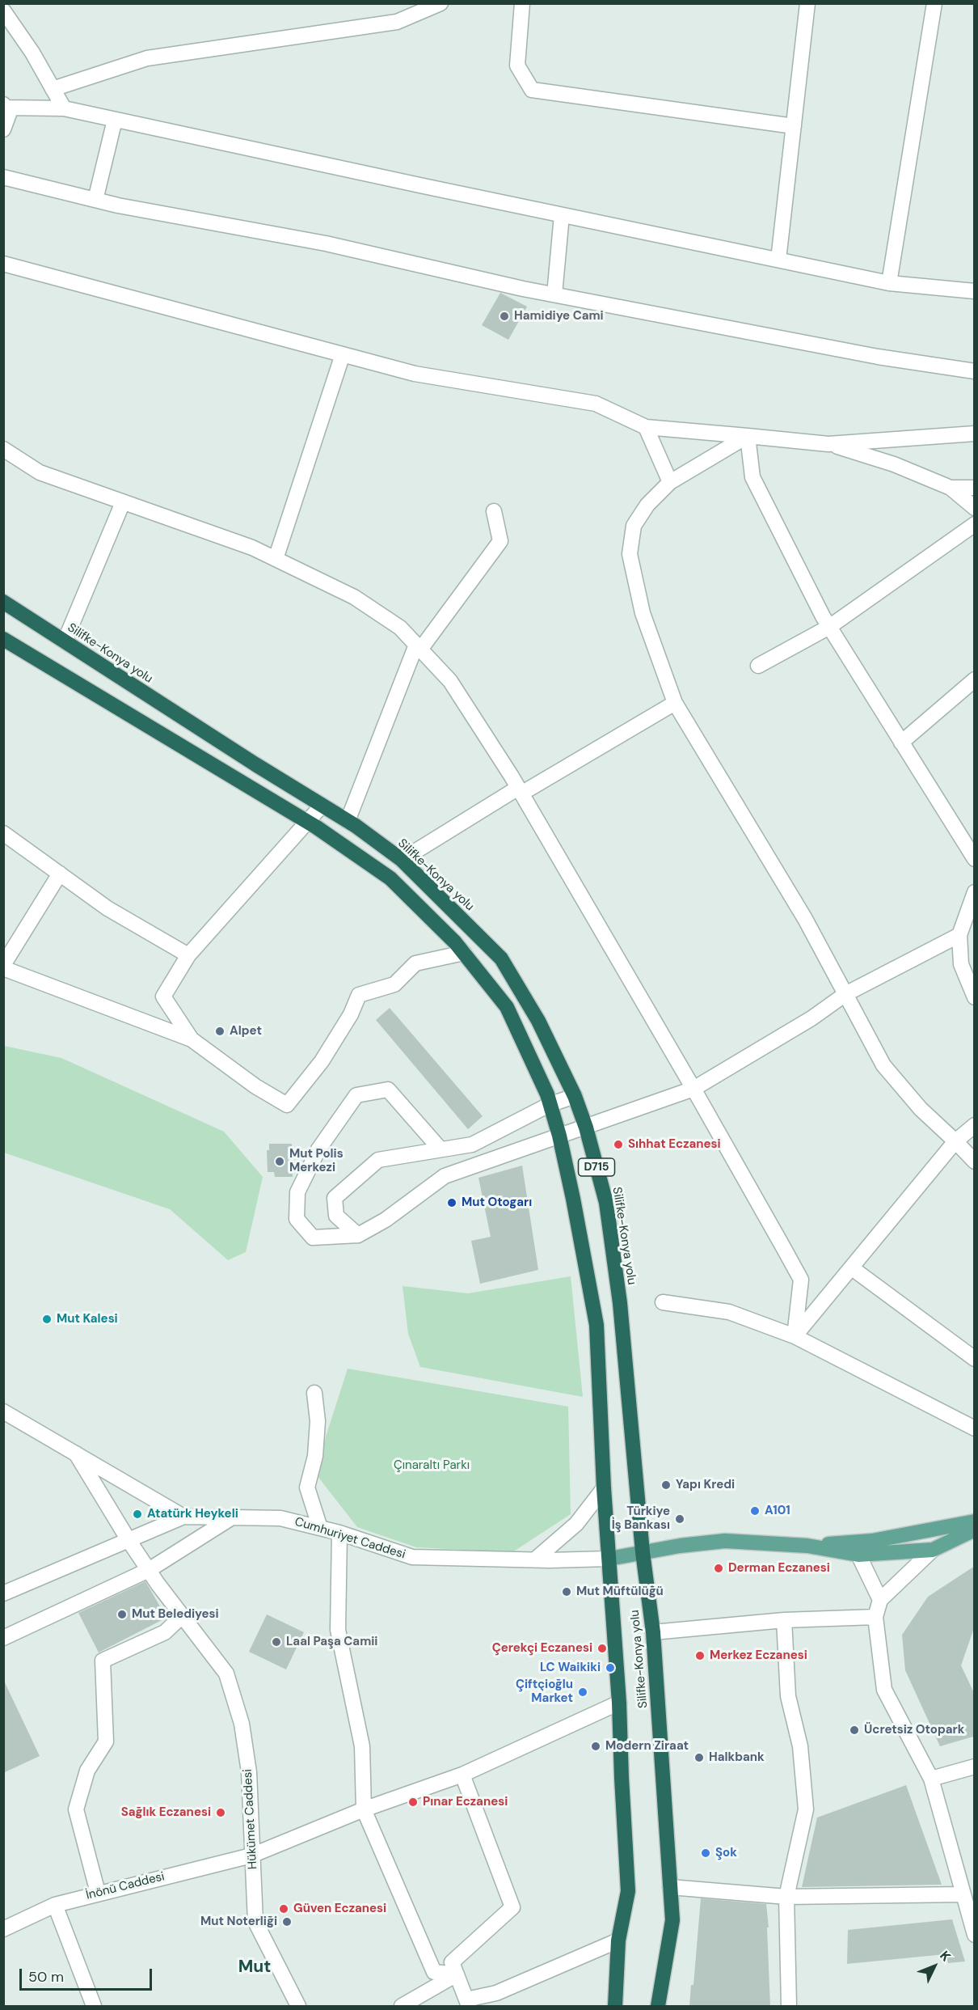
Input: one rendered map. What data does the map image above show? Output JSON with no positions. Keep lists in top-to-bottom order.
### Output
{
  "streets": {
    "highway": ["Silifke-Konya yolu", "D715"],
    "street": ["Cumhuriyet Caddesi", "Hükümet Caddesi", "İnönü Caddesi"]
  },
  "crossings": [
    ["Silifke-Konya yolu", "Cumhuriyet Caddesi"],
    ["Silifke-Konya yolu", "İnönü Caddesi"],
    ["Cumhuriyet Caddesi", "Hükümet Caddesi"],
    ["Hükümet Caddesi", "İnönü Caddesi"]
  ],
  "districts": ["Mut"],
  "parks": ["Çınaraltı Parkı"],
  "places": [
    "Hamidiye Cami",
    "Alpet",
    "Sıhhat Eczanesi",
    "Mut Polis Merkezi",
    "Mut Otogarı",
    "Mut Kalesi",
    "Yapı Kredi",
    "A101",
    "Atatürk Heykeli",
    "Türkiye İş Bankası",
    "Derman Eczanesi",
    "Mut Müftülüğü",
    "Mut Belediyesi",
    "Laal Paşa Camii",
    "Çerekçi Eczanesi",
    "Merkez Eczanesi",
    "LC Waikiki",
    "Çiftçioğlu Market",
    "Ücretsiz Otopark",
    "Modern Ziraat",
    "Halkbank",
    "Pınar Eczanesi",
    "Sağlık Eczanesi",
    "Şok",
    "Güven Eczanesi",
    "Mut Noterliği"
  ],
  "scale_bar": "50 m",
  "north": "top right"
}
